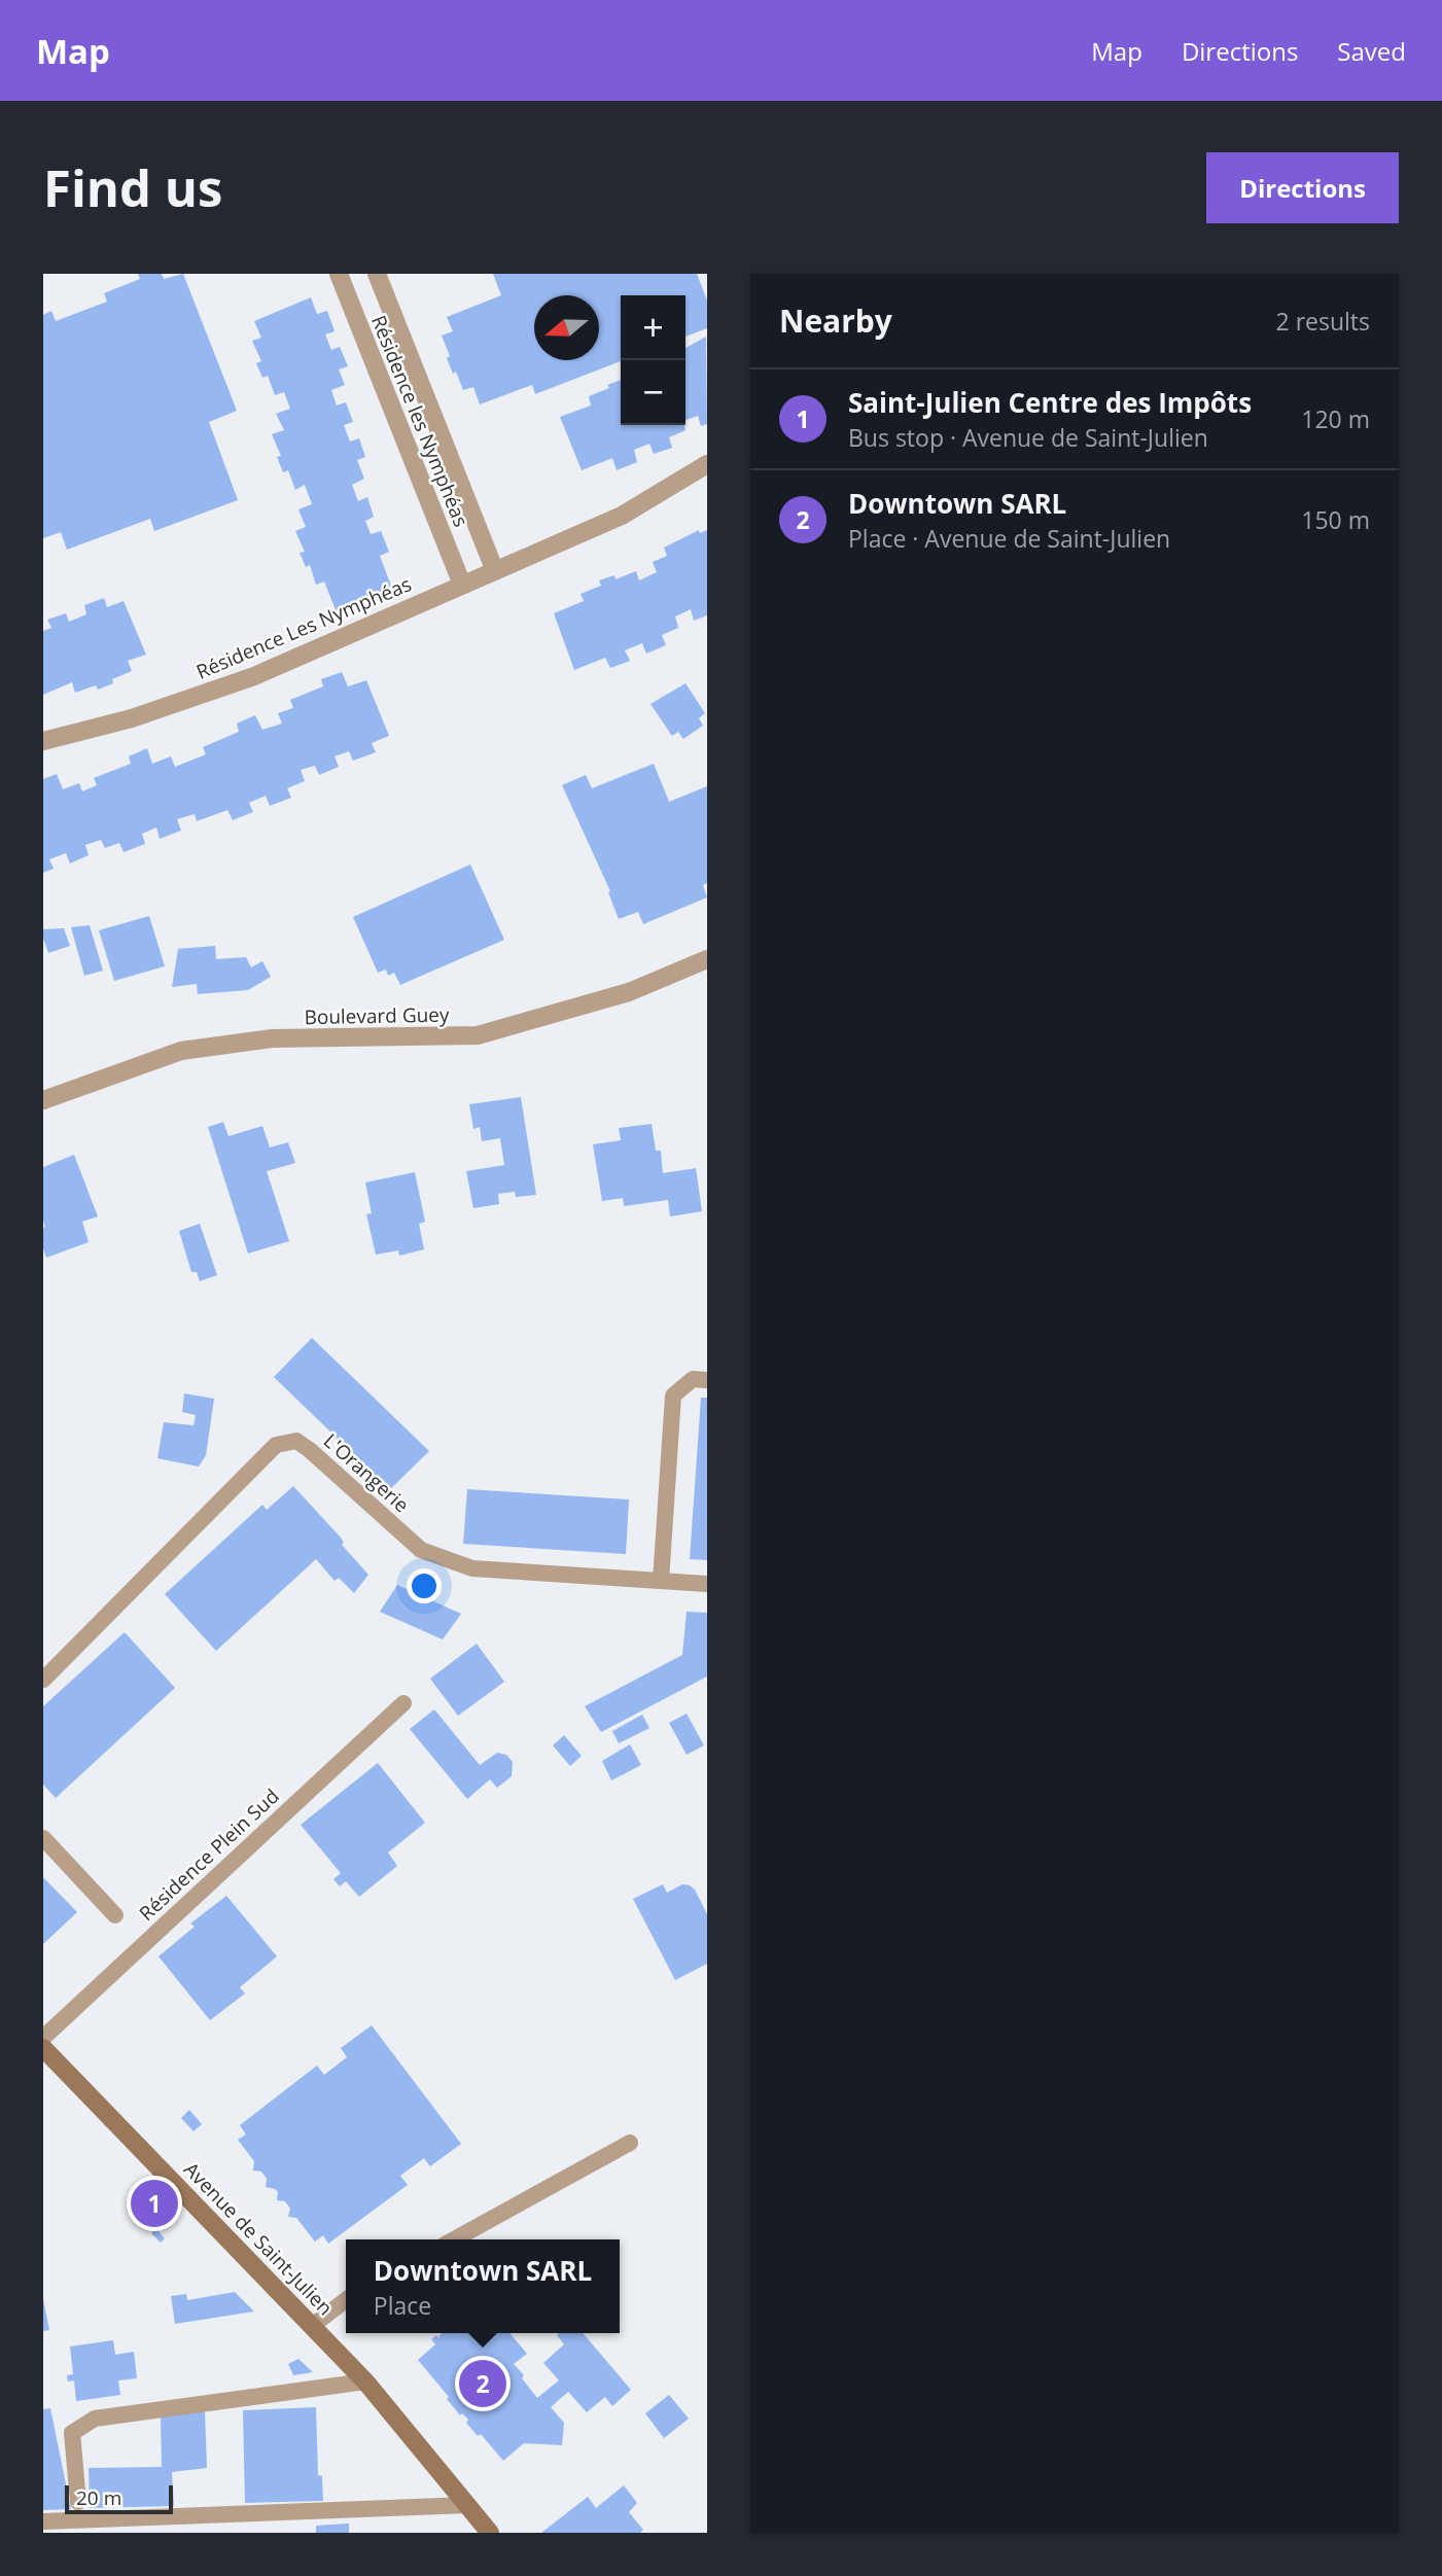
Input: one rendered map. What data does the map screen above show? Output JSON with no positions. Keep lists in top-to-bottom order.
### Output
{
  "streets": {
    "main road": ["Avenue de Saint-Julien"],
    "street": ["Résidence les Nymphéas", "Résidence Les Nymphéas", "Boulevard Guey"],
    "lane": ["L'Orangerie", "Résidence Plein Sud"]
  },
  "crossings": [
    ["Résidence les Nymphéas", "Résidence Les Nymphéas"]
  ],
  "scale_bar": "20 m",
  "north": "left",
  "page": {
    "header": "Map",
    "nav": ["Map", "Directions", "Saved"],
    "buttons": "Directions",
    "title": "Find us",
    "heading": ["Nearby", "2 results"],
    "map_buttons": ["+", "−"],
    "list": [
      {
        "mark": "1",
        "name": "Saint-Julien Centre des Impôts",
        "note": "Bus stop · Avenue de Saint-Julien",
        "value": "120 m"
      },
      {
        "mark": "2",
        "name": "Downtown SARL",
        "note": "Place · Avenue de Saint-Julien",
        "value": "150 m"
      }
    ],
    "pins": ["1", "2"],
    "popup": ["Downtown SARL", "Place"],
    "scale": "20 m"
  }
}
